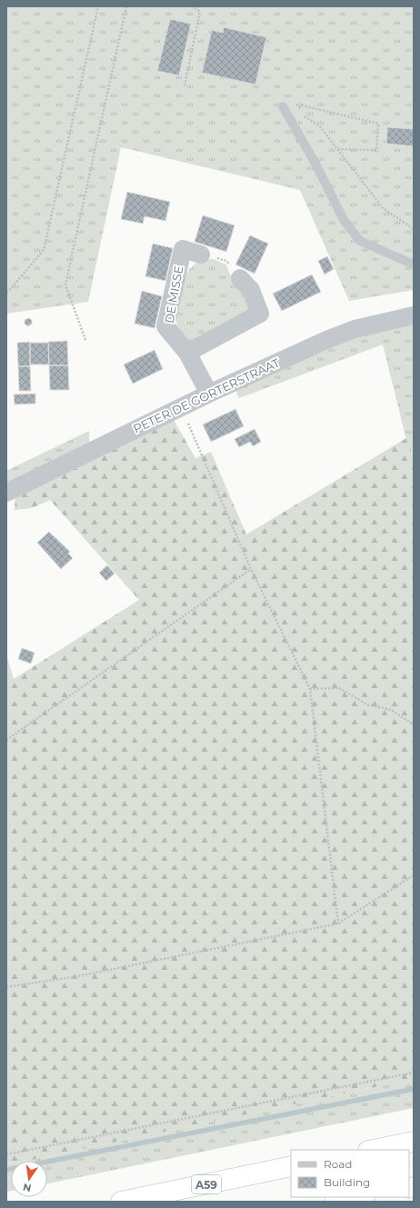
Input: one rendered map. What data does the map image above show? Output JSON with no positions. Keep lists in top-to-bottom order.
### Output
{
  "streets": {
    "highway": ["A59"],
    "street": ["DE MISSE", "PETER DE GORTERSTRAAT"]
  },
  "crossings": [
    ["DE MISSE", "PETER DE GORTERSTRAAT"]
  ],
  "legend": ["Road", "Building"],
  "north": "bottom"
}
